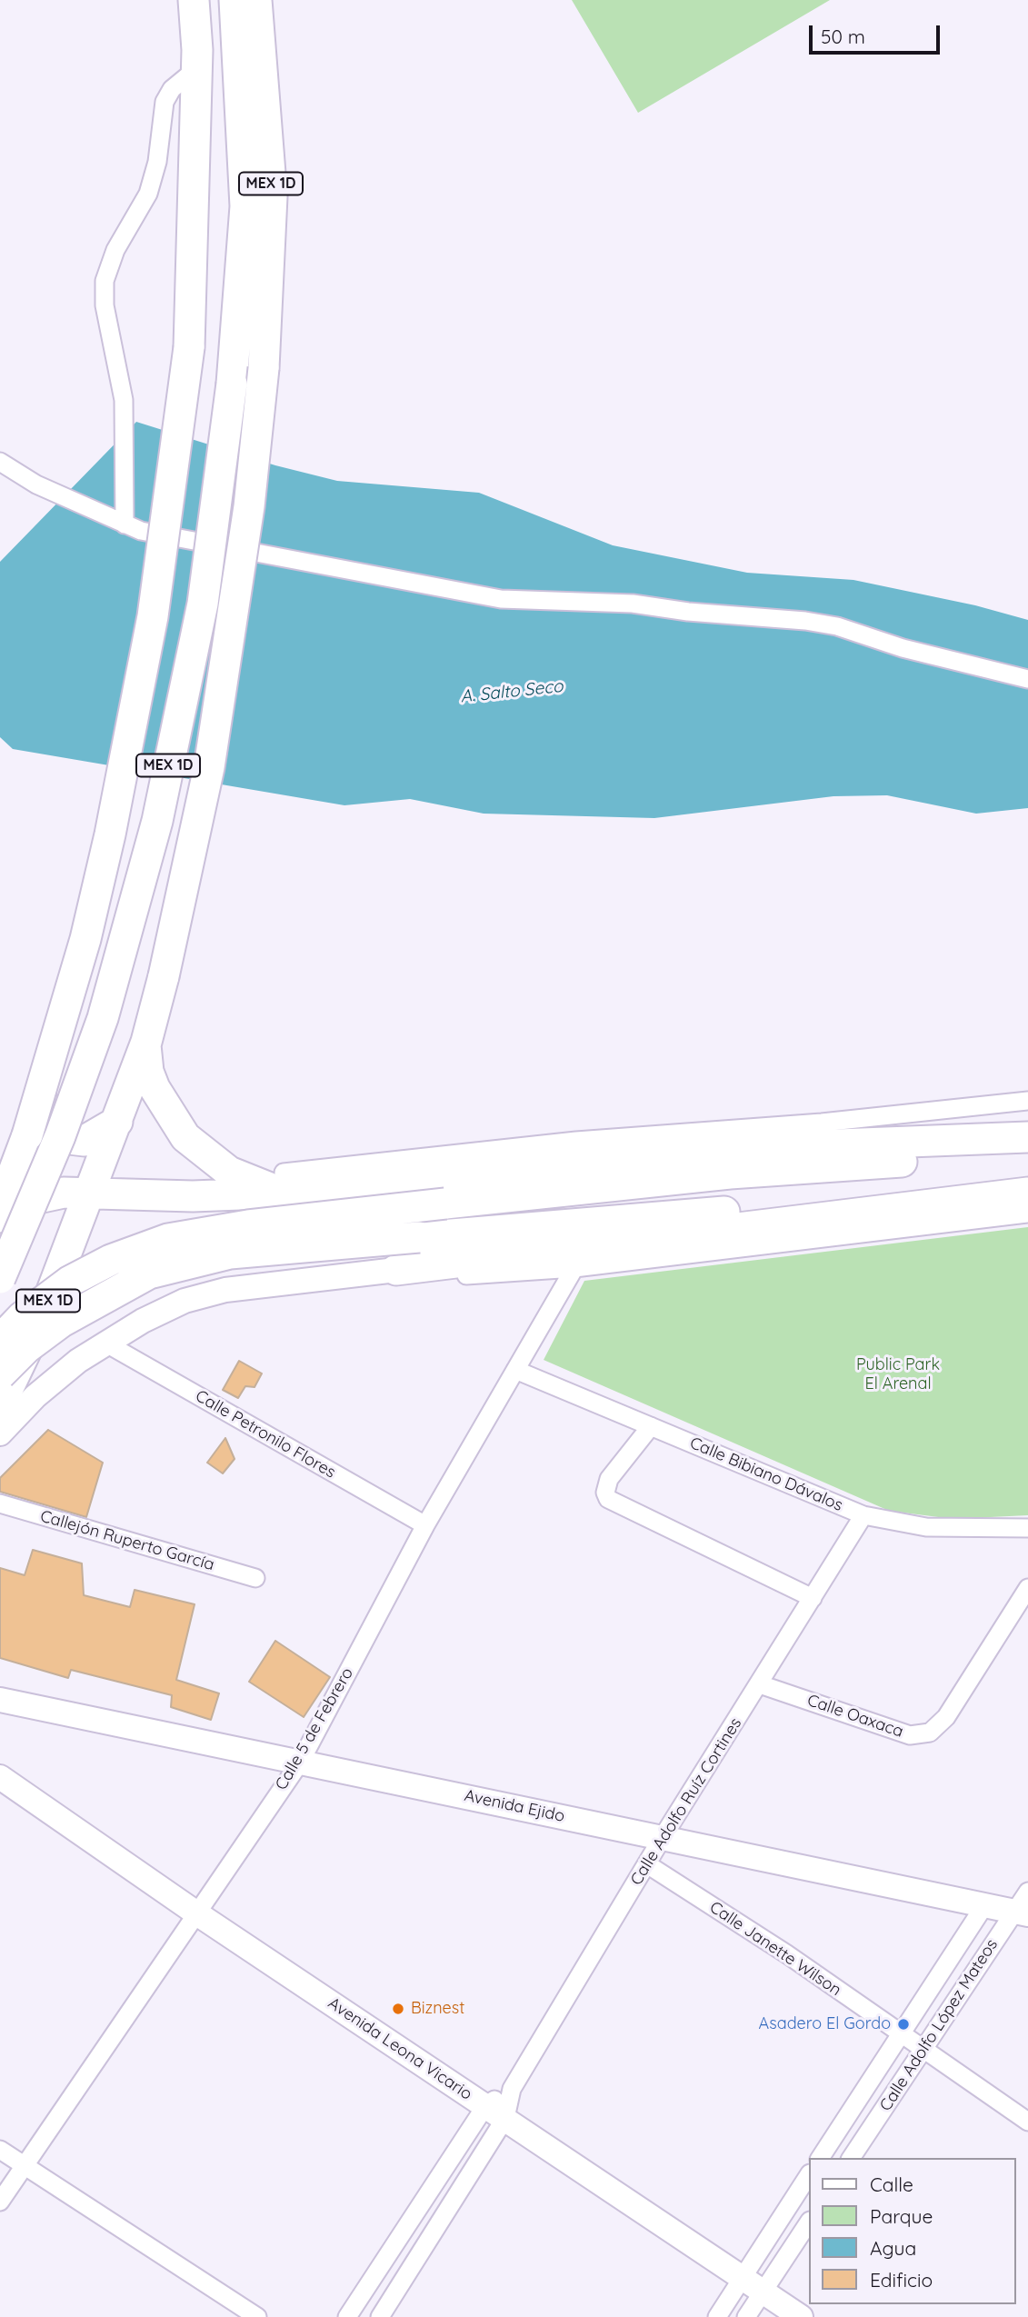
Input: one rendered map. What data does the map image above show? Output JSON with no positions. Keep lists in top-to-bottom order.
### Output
{
  "streets": {
    "highway": ["MEX 1D"],
    "street": [
      "Calle Petronilo Flores",
      "Calle Bibiano Dávalos",
      "Callejón Ruperto García",
      "Calle Oaxaca",
      "Calle 5 de Febrero",
      "Calle Adolfo Ruíz Cortines",
      "Avenida Ejido",
      "Calle Janette Wilson",
      "Calle Adolfo López Mateos",
      "Avenida Leona Vicario"
    ]
  },
  "crossings": [
    ["Calle Petronilo Flores", "Calle 5 de Febrero"],
    ["Calle Bibiano Dávalos", "Calle 5 de Febrero"],
    ["Calle Bibiano Dávalos", "Calle Adolfo Ruíz Cortines"],
    ["Calle Oaxaca", "Calle Adolfo Ruíz Cortines"],
    ["Calle 5 de Febrero", "Avenida Ejido"],
    ["Calle 5 de Febrero", "Avenida Leona Vicario"],
    ["Calle Adolfo Ruíz Cortines", "Avenida Ejido"],
    ["Calle Adolfo Ruíz Cortines", "Calle Janette Wilson"],
    ["Calle Adolfo Ruíz Cortines", "Avenida Leona Vicario"],
    ["Avenida Ejido", "Calle Adolfo López Mateos"],
    ["Calle Janette Wilson", "Calle Adolfo López Mateos"]
  ],
  "water": ["A. Salto Seco"],
  "parks": ["Public Park El Arenal"],
  "places": ["Biznest", "Asadero El Gordo"],
  "legend": [
    "Calle",
    "Parque",
    "Agua",
    "Edificio"
  ],
  "scale_bar": "50 m"
}
